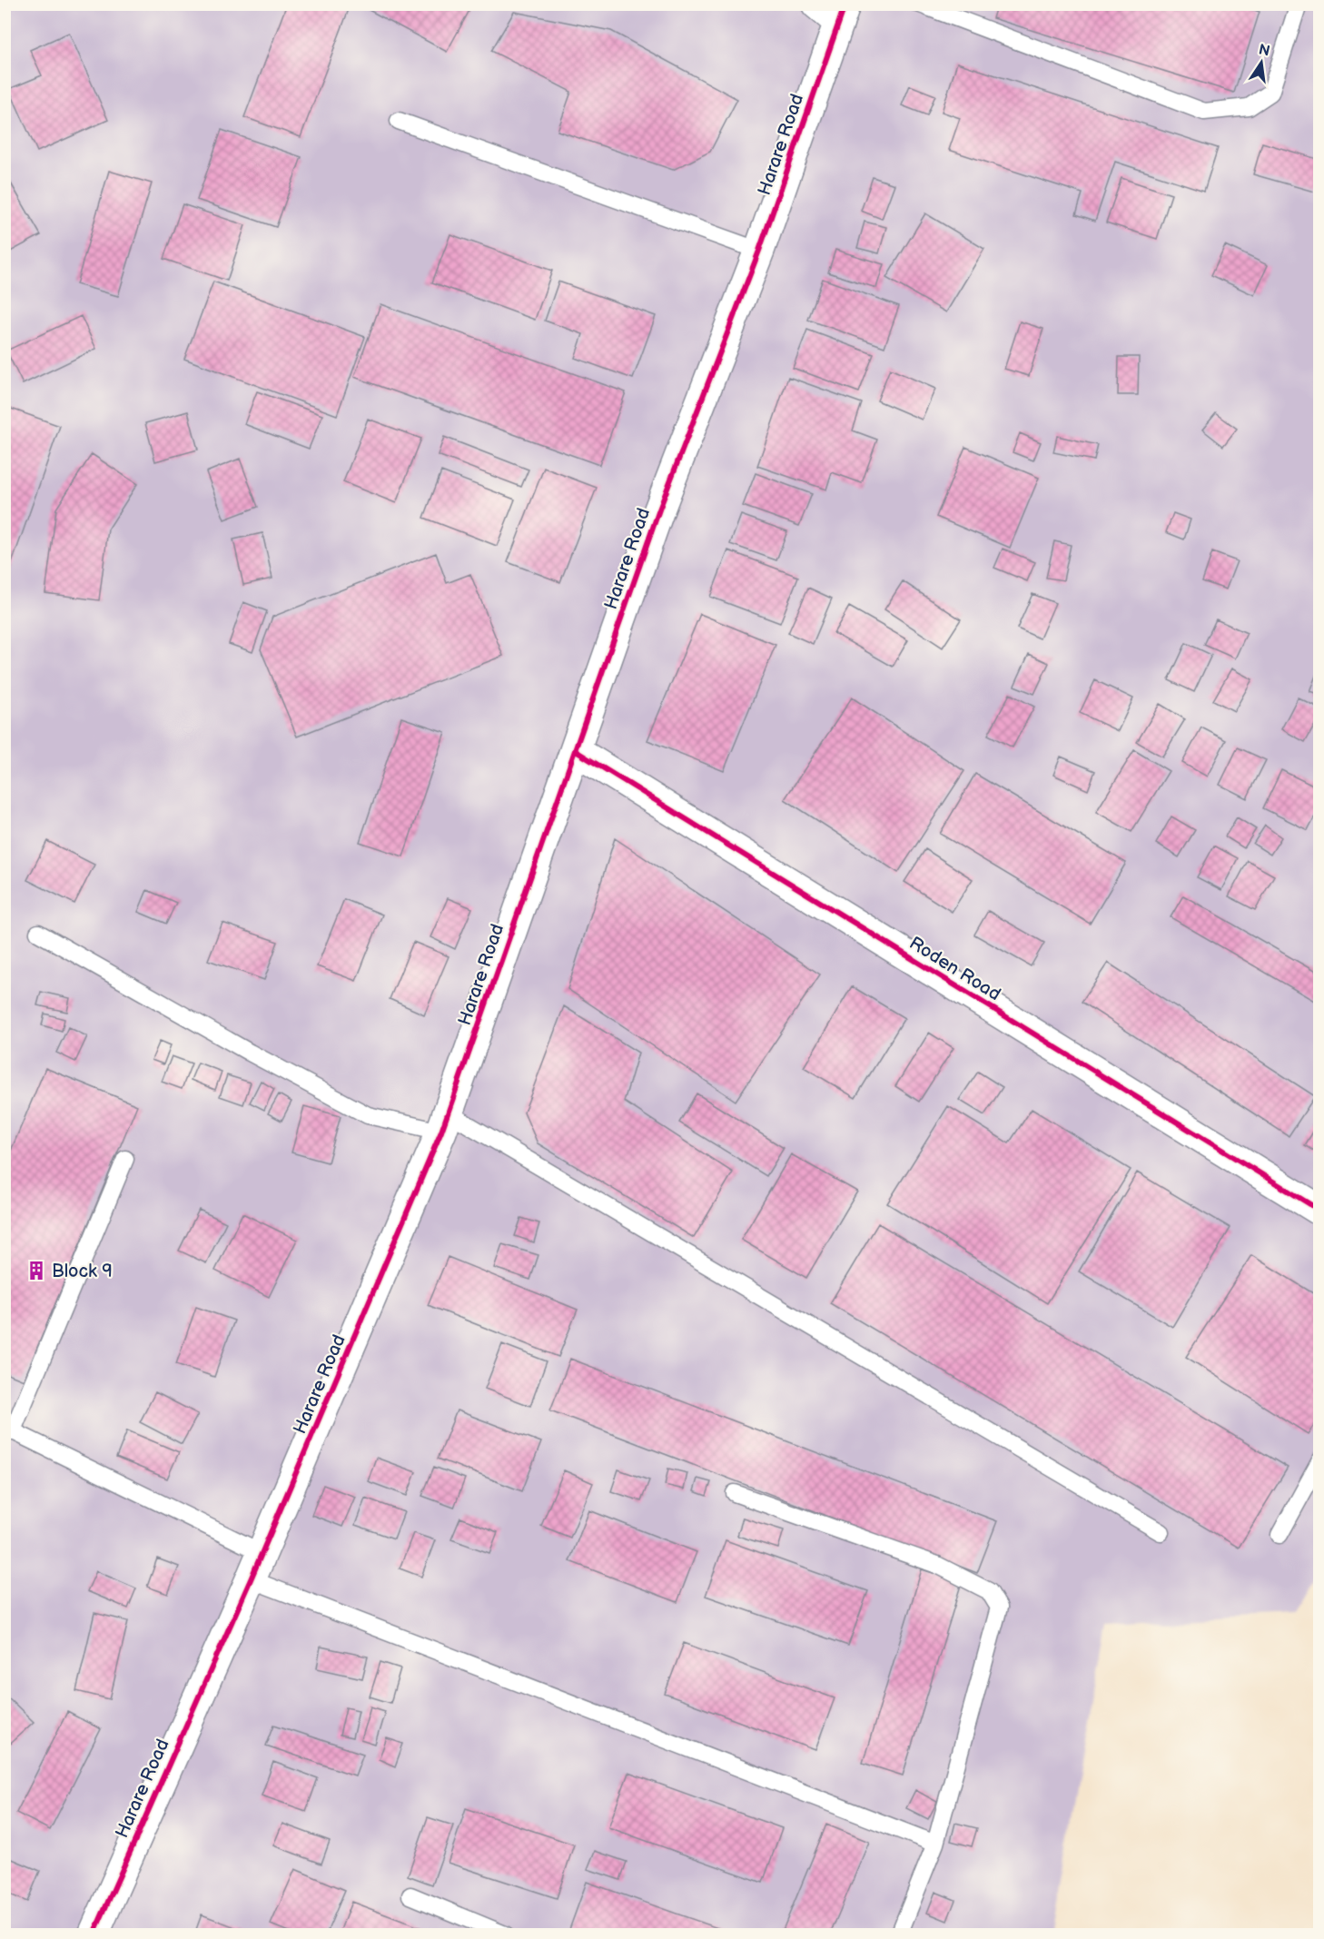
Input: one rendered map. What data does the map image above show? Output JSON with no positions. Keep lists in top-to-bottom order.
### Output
{
  "streets": {
    "street": ["Harare Road", "Roden Road"]
  },
  "crossings": [
    ["Harare Road", "Roden Road"]
  ],
  "places": {
    "building": ["Block 9"]
  },
  "north": "top"
}
